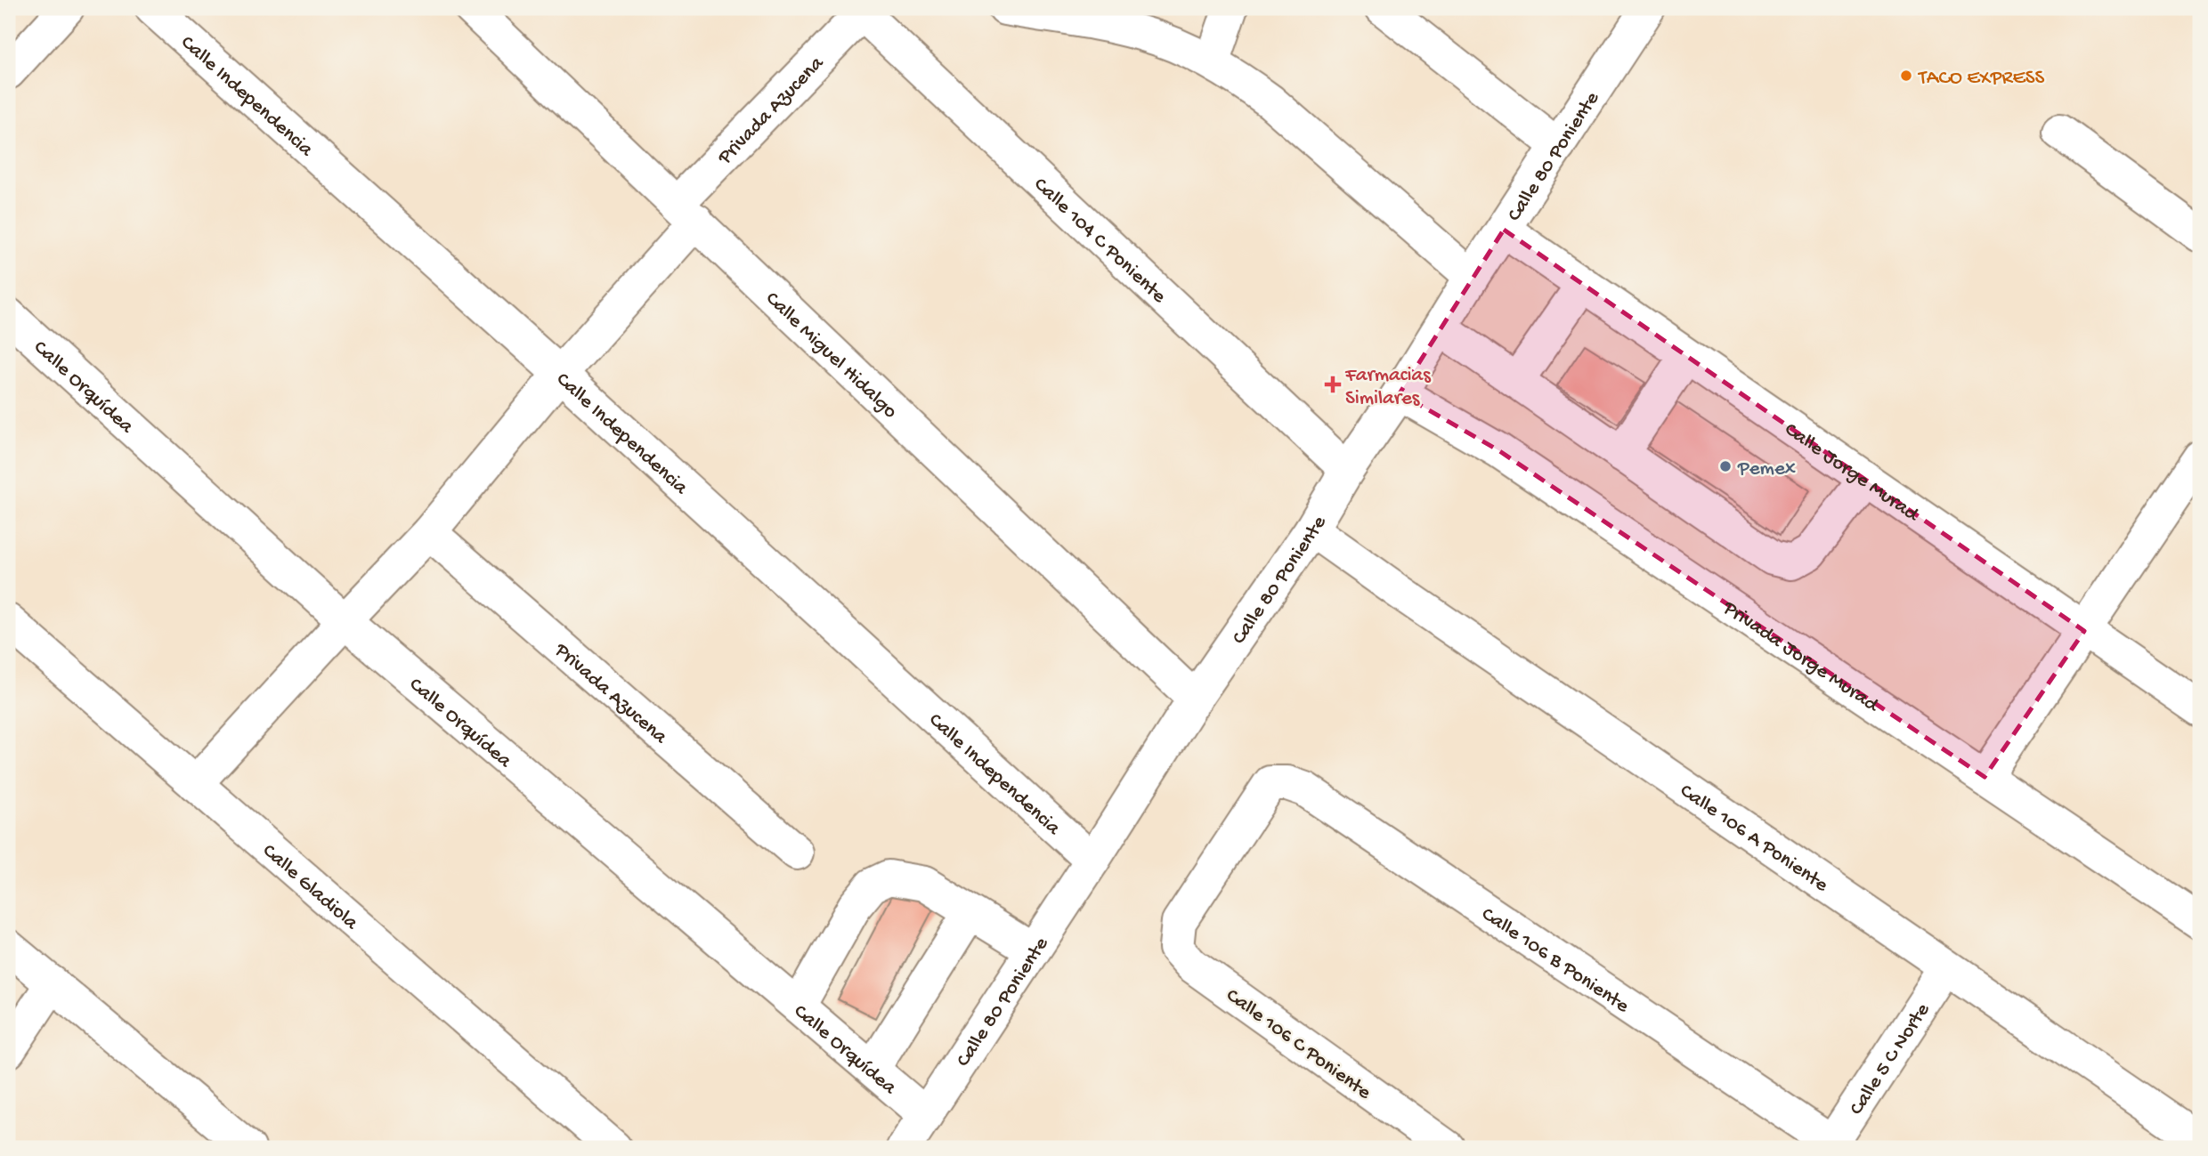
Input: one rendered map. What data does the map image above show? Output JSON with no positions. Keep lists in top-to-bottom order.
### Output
{
  "streets": {
    "street": [
      "Calle Independencia",
      "Privada Azucena",
      "Calle 80 Poniente",
      "Calle 104 C Poniente",
      "Calle Miguel Hidalgo",
      "Calle Orquídea",
      "Calle Jorge Murad",
      "Privada Jorge Murad",
      "Calle 106 A Poniente",
      "Calle Gladiola",
      "Calle 106 B Poniente",
      "Calle 106 C Poniente",
      "Calle 5 C Norte"
    ]
  },
  "crossings": [
    ["Calle Independencia", "Privada Azucena"],
    ["Calle Independencia", "Calle 80 Poniente"],
    ["Privada Azucena", "Calle 104 C Poniente"],
    ["Privada Azucena", "Calle Miguel Hidalgo"],
    ["Privada Azucena", "Calle Orquídea"],
    ["Privada Azucena", "Calle Gladiola"],
    ["Calle 80 Poniente", "Calle 104 C Poniente"],
    ["Calle 80 Poniente", "Calle Miguel Hidalgo"],
    ["Calle 80 Poniente", "Calle Orquídea"],
    ["Calle 80 Poniente", "Calle Jorge Murad"],
    ["Calle 80 Poniente", "Privada Jorge Murad"],
    ["Calle 80 Poniente", "Calle 106 A Poniente"],
    ["Calle 106 A Poniente", "Calle 5 C Norte"],
    ["Calle 106 B Poniente", "Calle 106 C Poniente"],
    ["Calle 106 B Poniente", "Calle 5 C Norte"]
  ],
  "places": {
    "other": ["TACO EXPRESS", "Pemex"],
    "health": ["Farmacias Similares"]
  }
}
